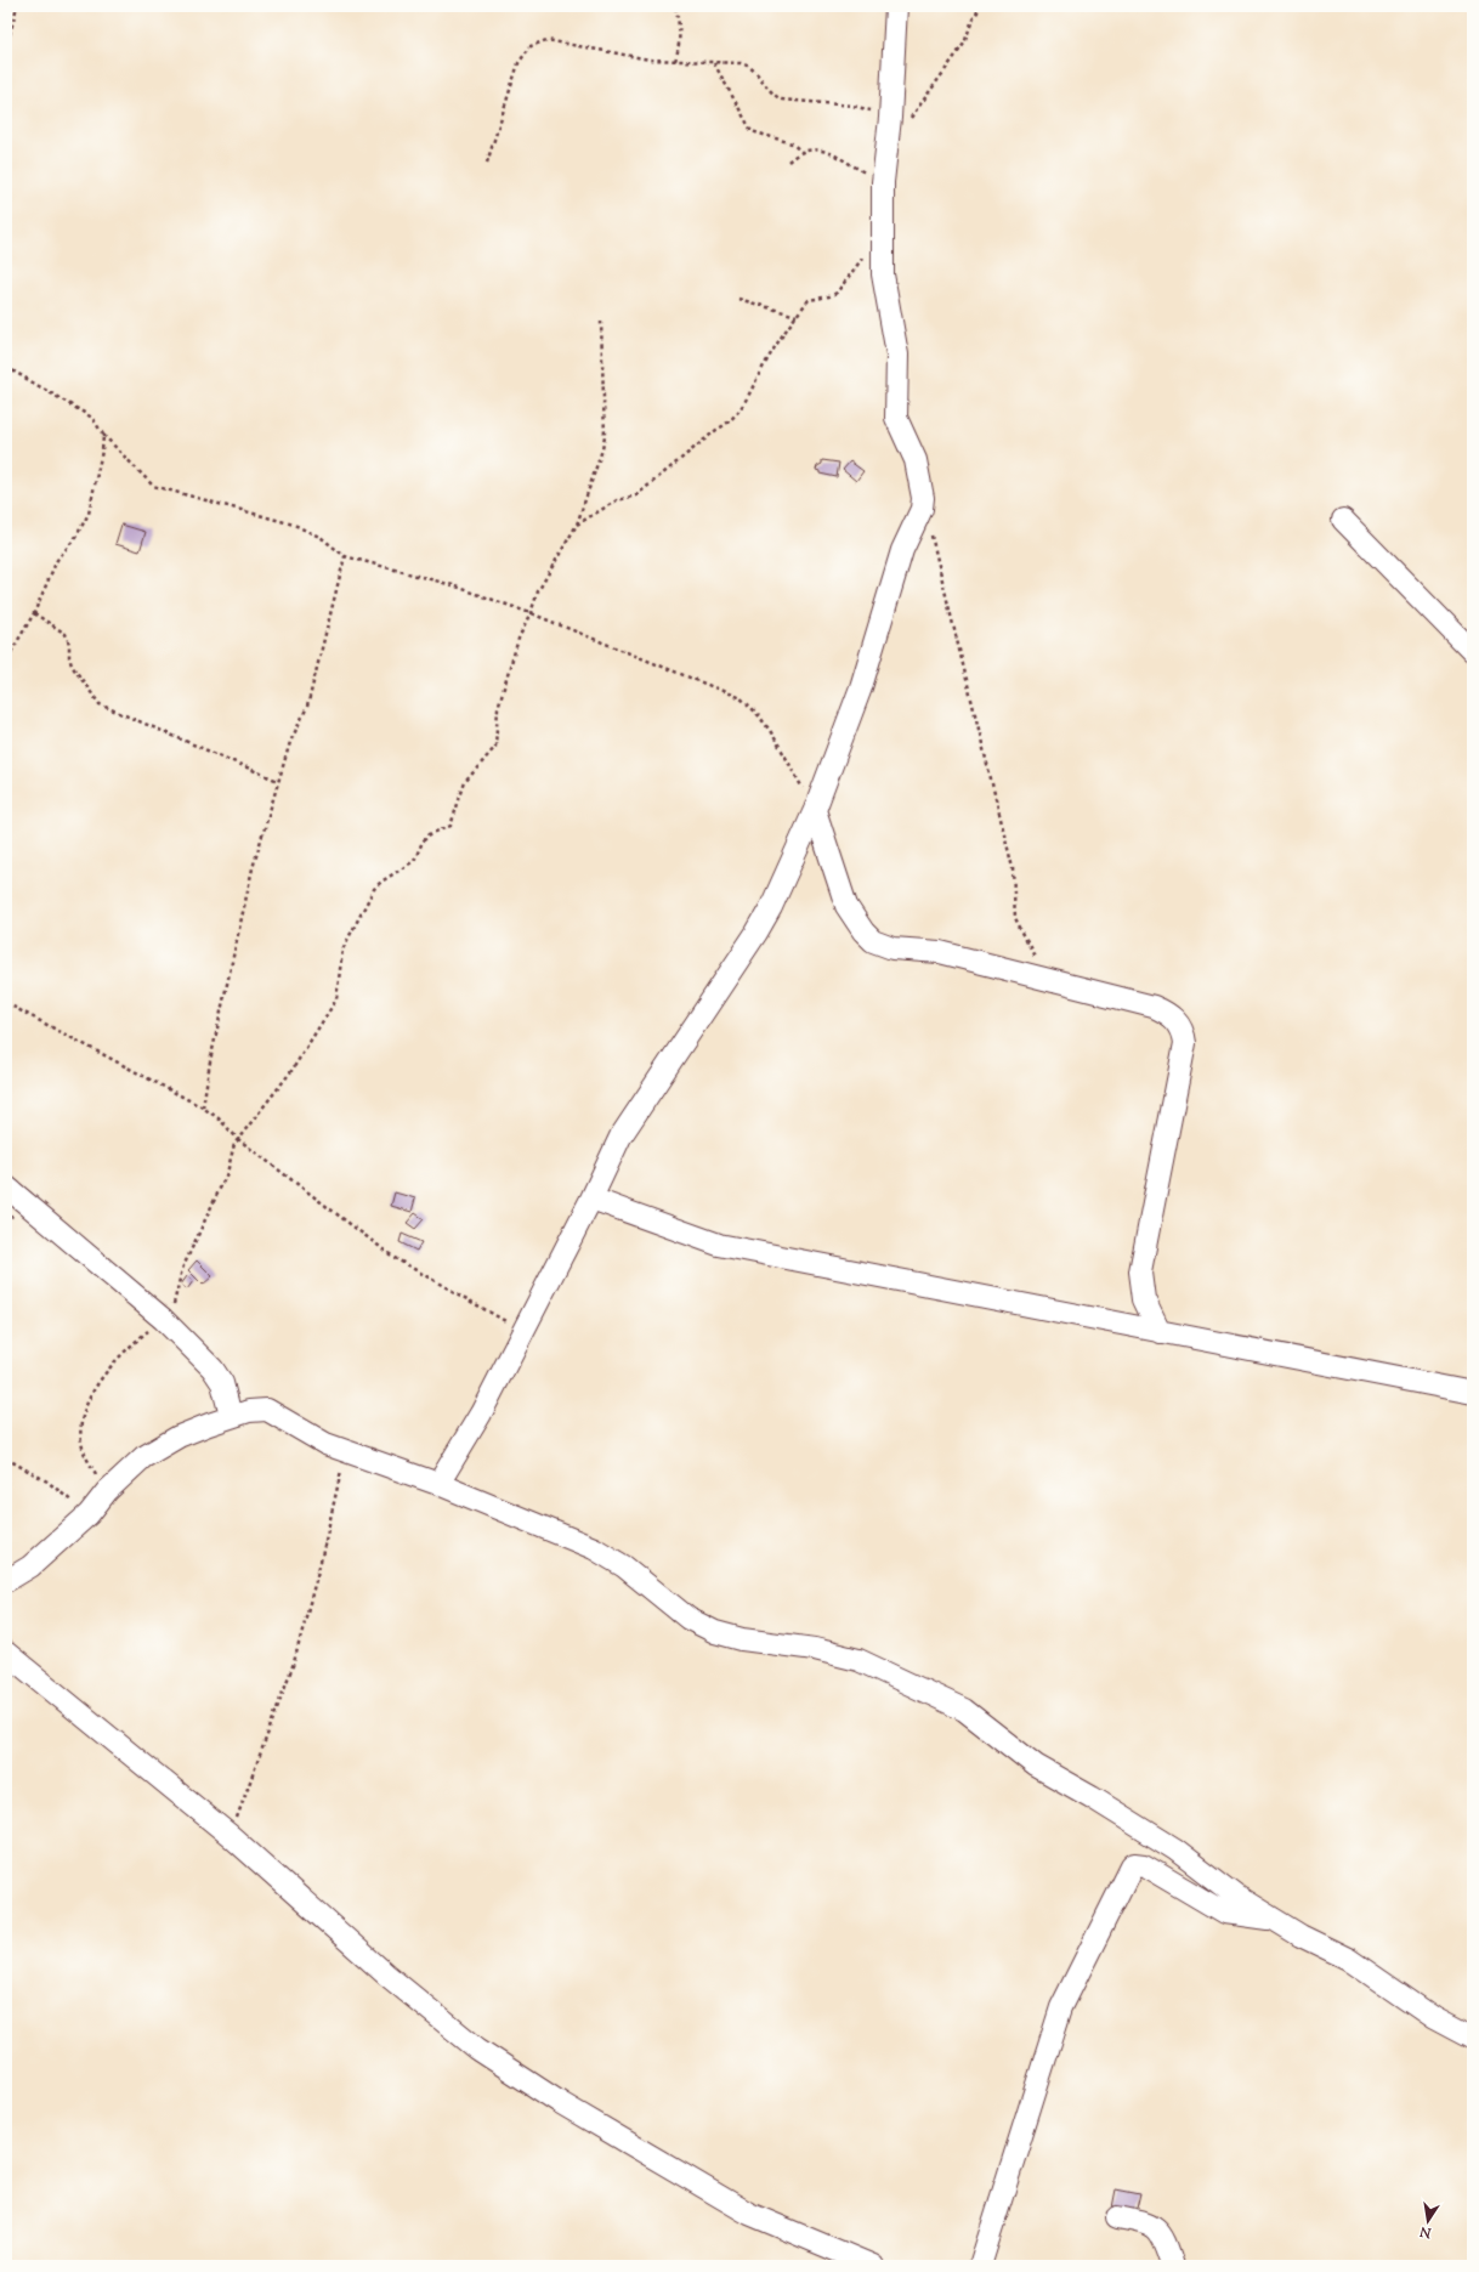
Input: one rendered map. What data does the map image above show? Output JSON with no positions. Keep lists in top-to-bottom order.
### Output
{
  "north": "bottom"
}
